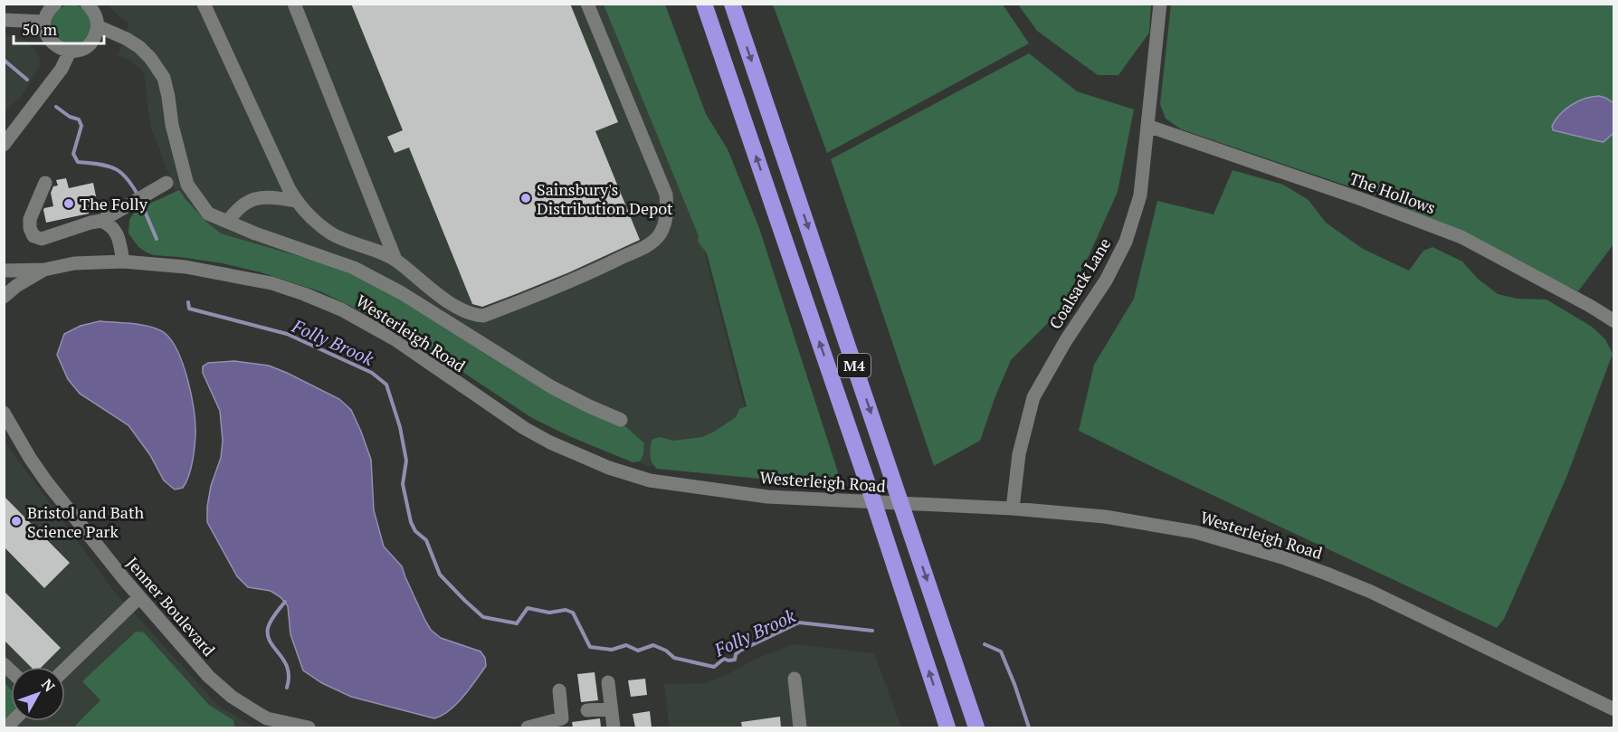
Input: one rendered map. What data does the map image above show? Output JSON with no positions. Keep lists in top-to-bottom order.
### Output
{
  "streets": {
    "highway": ["M4"],
    "street": [
      "The Hollows",
      "Coalsack Lane",
      "Westerleigh Road",
      "Jenner Boulevard"
    ]
  },
  "crossings": [
    ["The Hollows", "Coalsack Lane"],
    ["Coalsack Lane", "Westerleigh Road"]
  ],
  "water": ["Folly Brook"],
  "places": ["Sainsbury's Distribution Depot", "The Folly", "Bristol and Bath Science Park"],
  "scale_bar": "50 m",
  "north": "top right"
}
